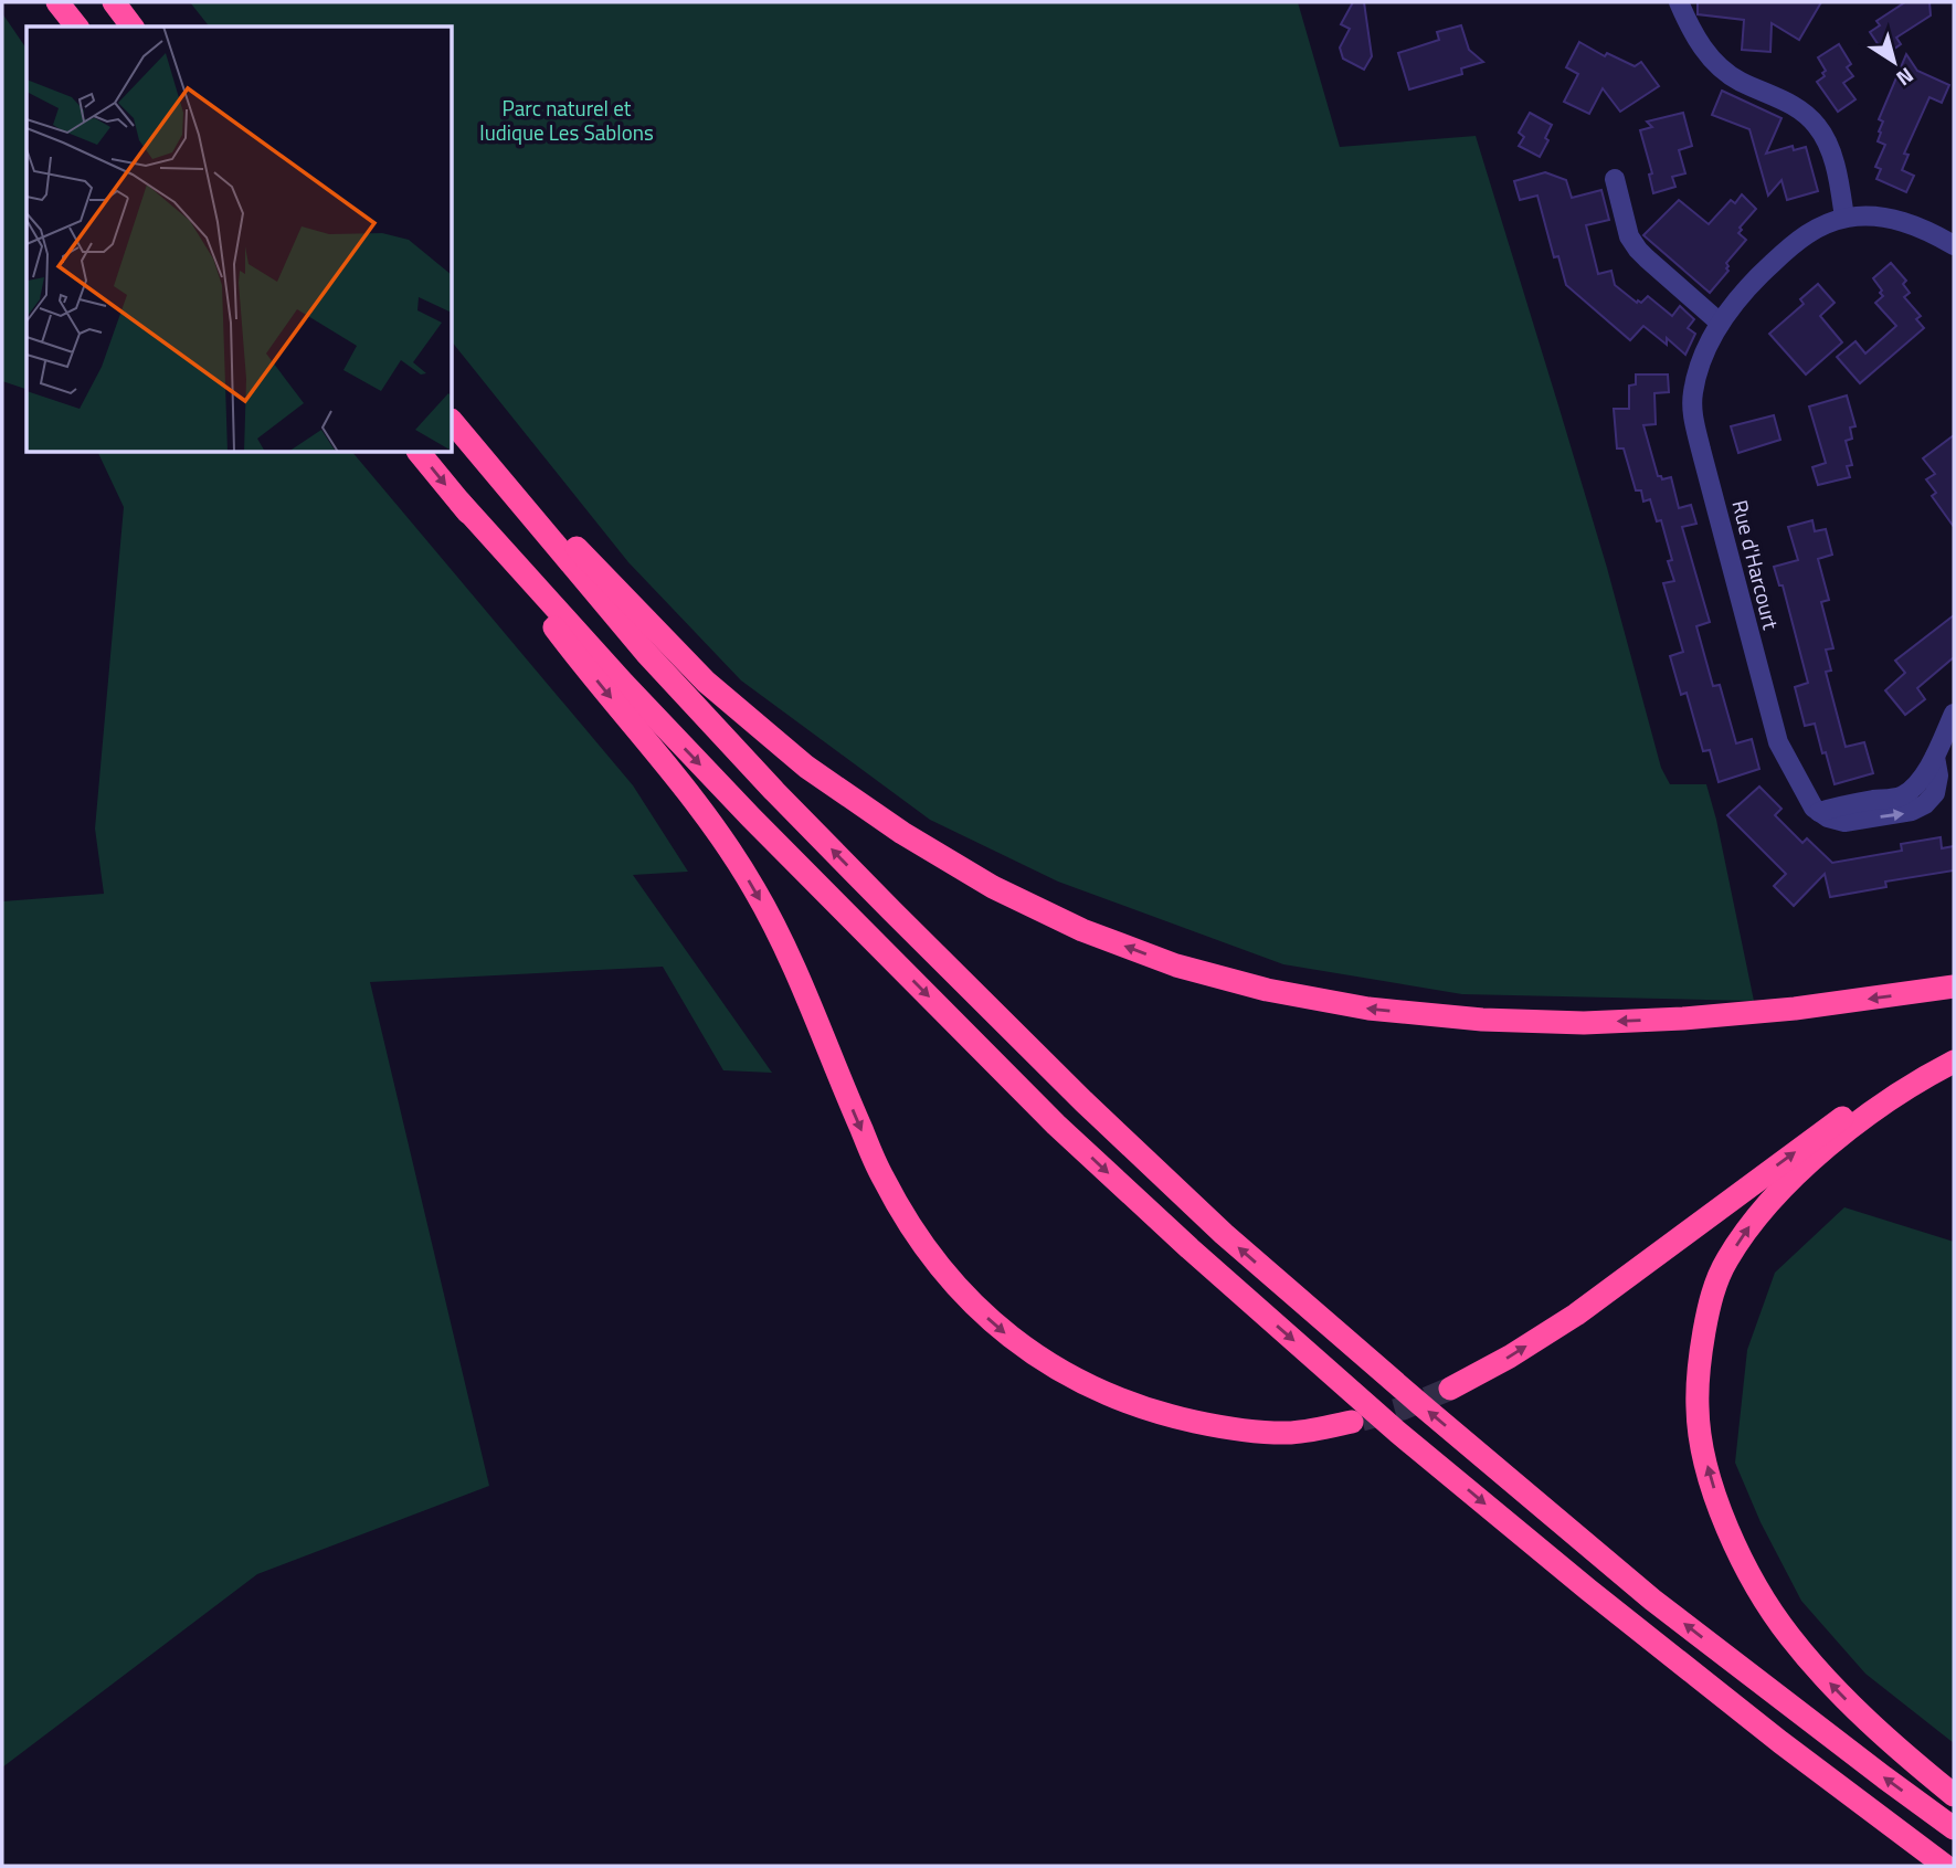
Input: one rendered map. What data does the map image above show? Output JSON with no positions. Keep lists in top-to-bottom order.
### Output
{
  "streets": {
    "street": ["Rue d'Harcourt"]
  },
  "parks": ["Parc naturel et ludique Les Sablons"],
  "north": "bottom right"
}
